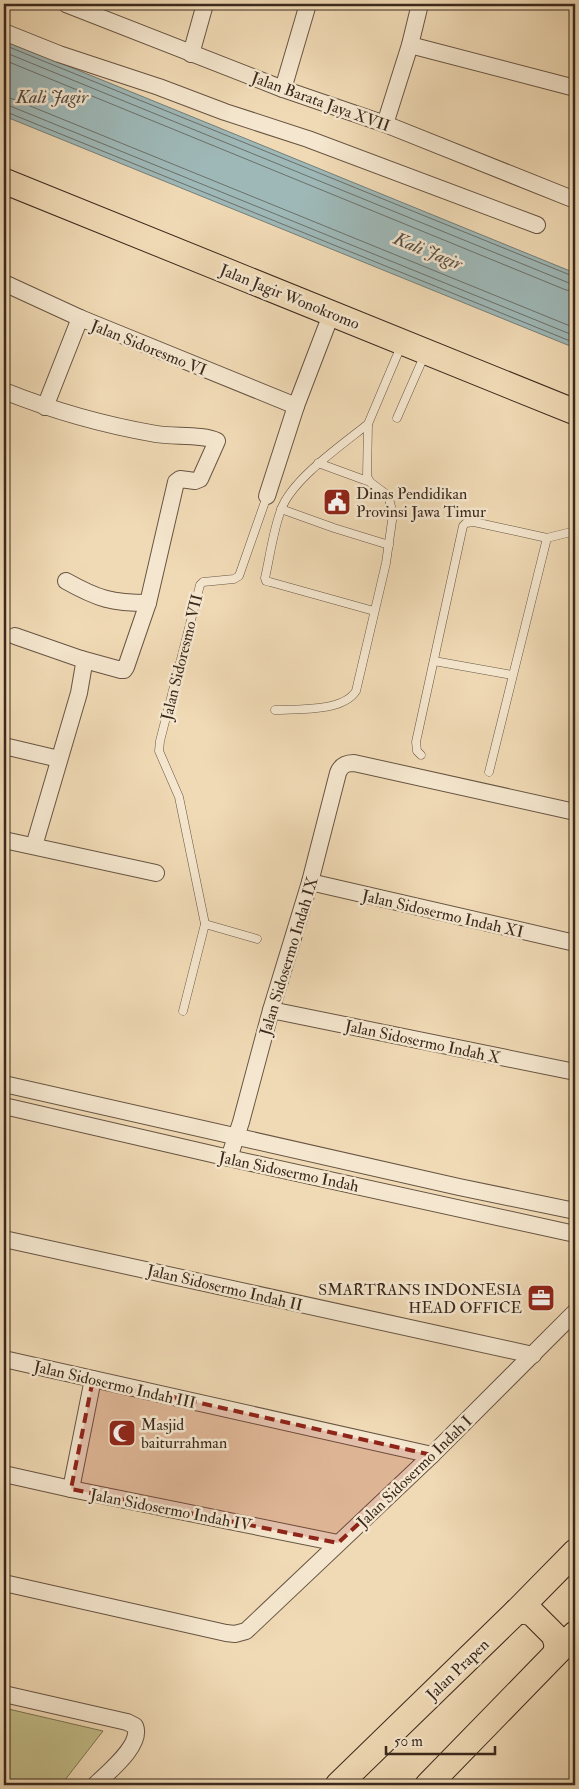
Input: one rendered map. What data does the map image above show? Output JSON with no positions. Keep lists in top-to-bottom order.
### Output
{
  "streets": {
    "main road": ["Jalan Jagir Wonokromo", "Jalan Prapen"],
    "street": [
      "Jalan Barata Jaya XVII",
      "Jalan Sidoresmo VI",
      "Jalan Sidoresmo VII",
      "Jalan Sidosermo Indah XI",
      "Jalan Sidosermo Indah IX",
      "Jalan Sidosermo Indah X",
      "Jalan Sidosermo Indah",
      "Jalan Sidosermo Indah II",
      "Jalan Sidosermo Indah III",
      "Jalan Sidosermo Indah I",
      "Jalan Sidosermo Indah IV"
    ]
  },
  "crossings": [
    ["Jalan Jagir Wonokromo", "Jalan Sidoresmo VII"],
    ["Jalan Sidoresmo VI", "Jalan Sidoresmo VII"],
    ["Jalan Sidosermo Indah XI", "Jalan Sidosermo Indah IX"],
    ["Jalan Sidosermo Indah IX", "Jalan Sidosermo Indah X"],
    ["Jalan Sidosermo Indah IX", "Jalan Sidosermo Indah"],
    ["Jalan Sidosermo Indah II", "Jalan Sidosermo Indah I"],
    ["Jalan Sidosermo Indah III", "Jalan Sidosermo Indah I"],
    ["Jalan Sidosermo Indah I", "Jalan Sidosermo Indah IV"]
  ],
  "water": ["Kali Jagir"],
  "places": {
    "public building": ["Dinas Pendidikan Provinsi Jawa Timur"],
    "office": ["SMARTRANS INDONESIA HEAD OFFICE"],
    "mosque": ["Masjid baiturrahman"]
  },
  "scale_bar": "50 m"
}
